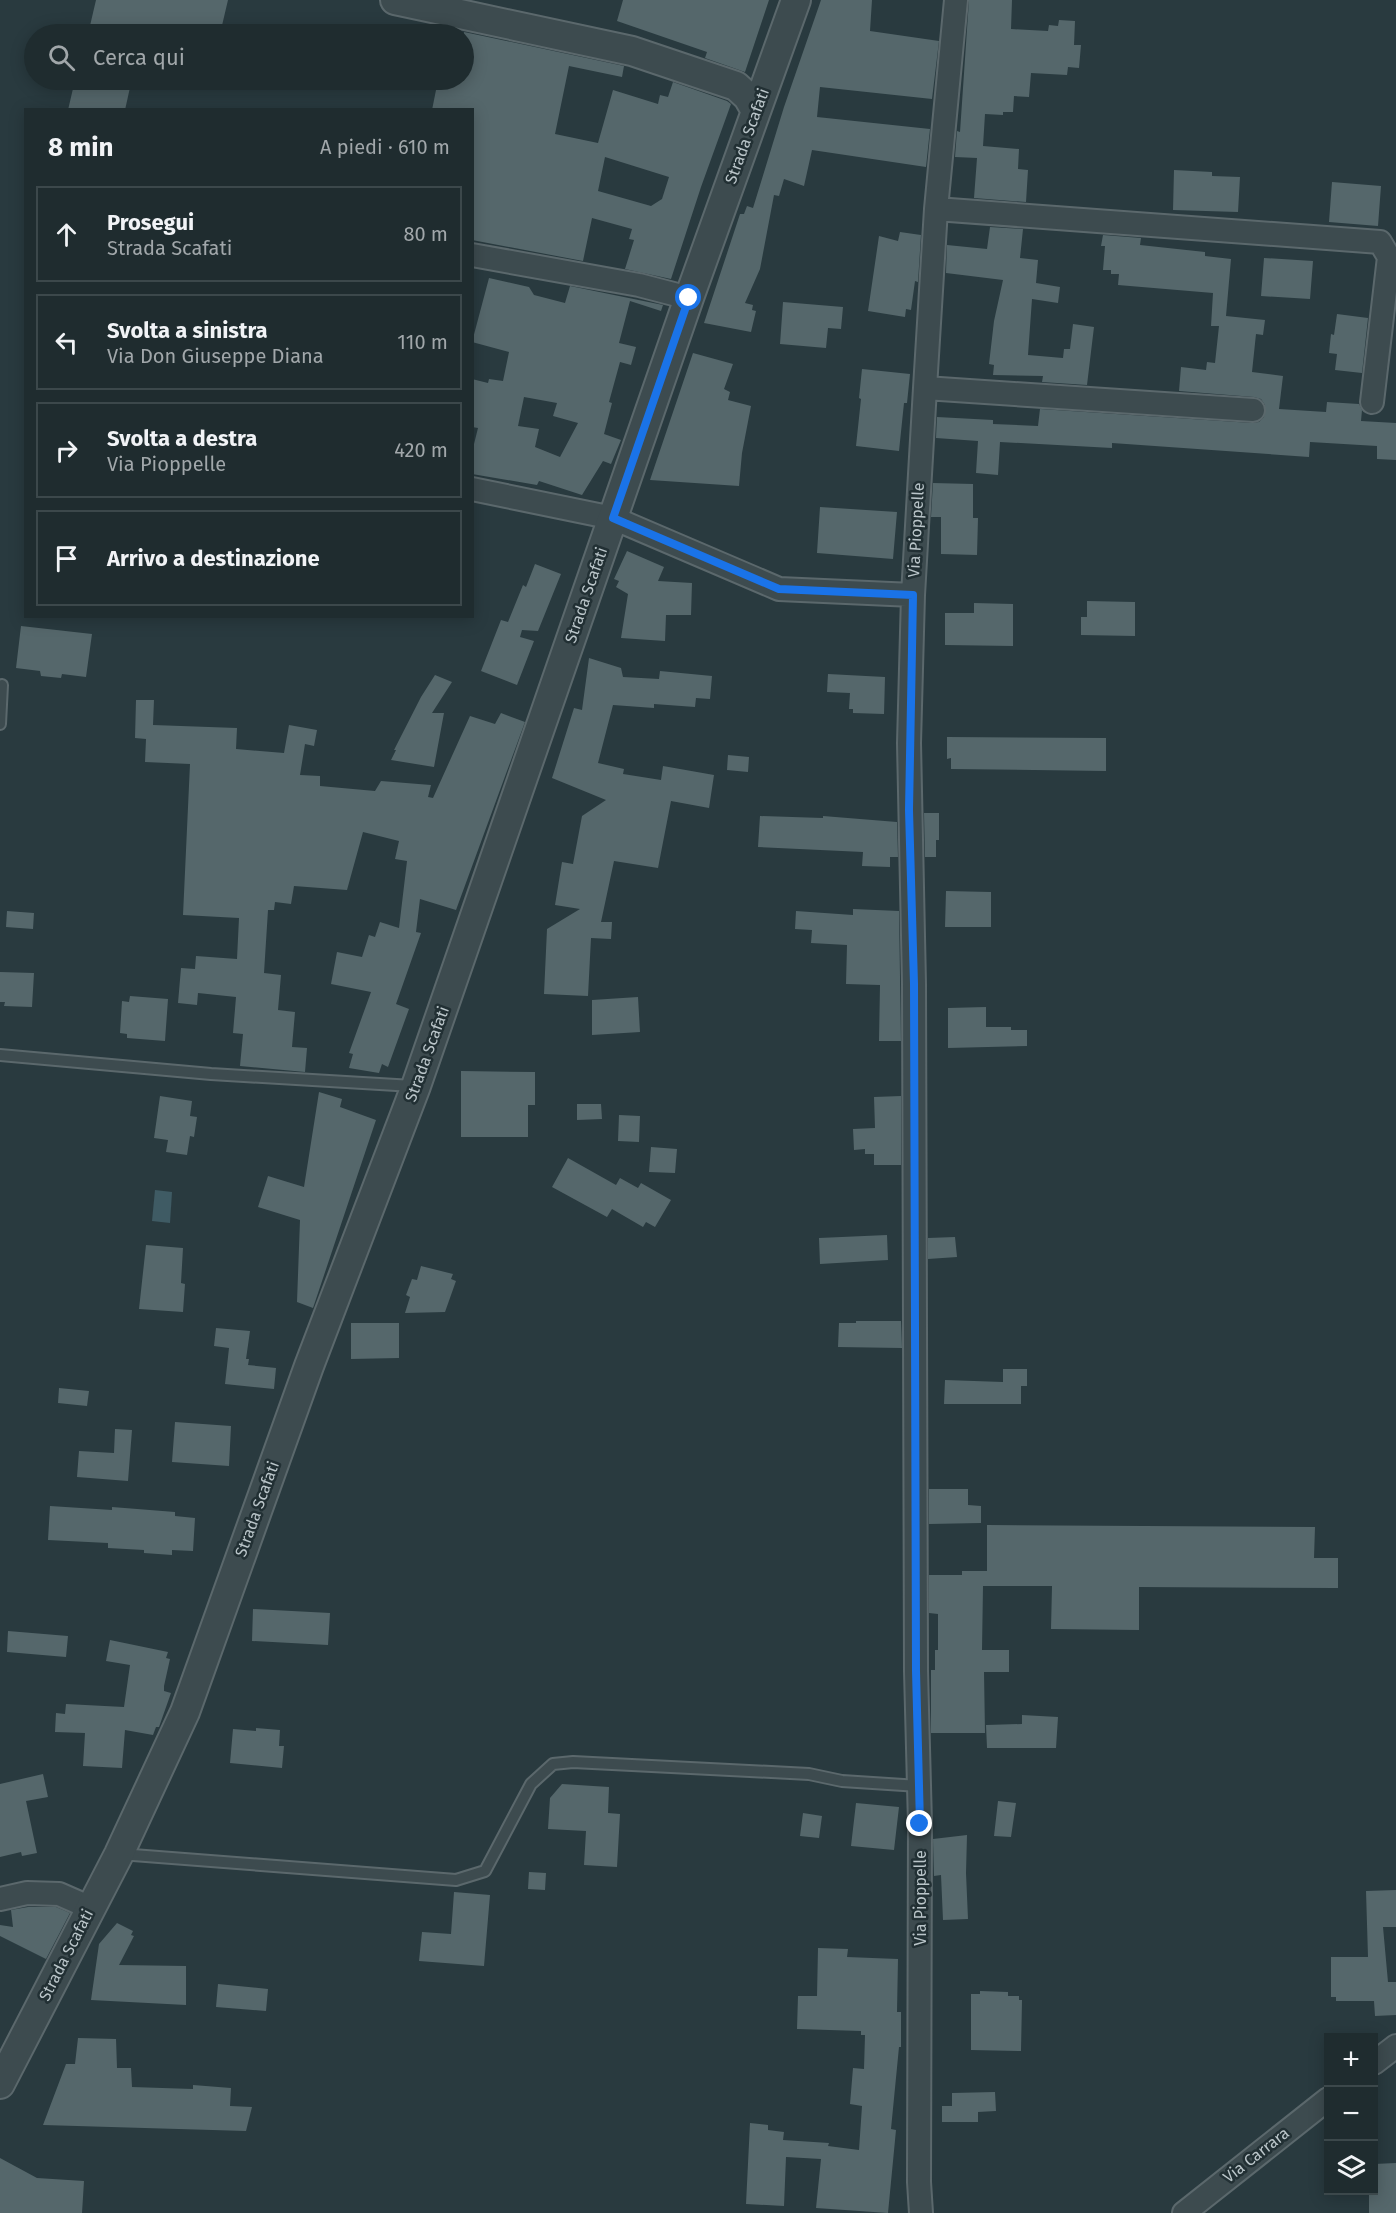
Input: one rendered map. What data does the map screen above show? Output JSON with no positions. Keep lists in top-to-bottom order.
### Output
{
  "streets": {
    "street": ["Strada Scafati", "Via Pioppelle", "Via Carrara"]
  },
  "page": {
    "search": "Cerca qui",
    "heading": ["8 min", "A piedi · 610 m"],
    "list": [
      ["Prosegui", "Strada Scafati", "80 m"],
      ["Svolta a sinistra", "Via Don Giuseppe Diana", "110 m"],
      ["Svolta a destra", "Via Pioppelle", "420 m"],
      "Arrivo a destinazione"
    ],
    "map_buttons": ["+", "−"]
  }
}
